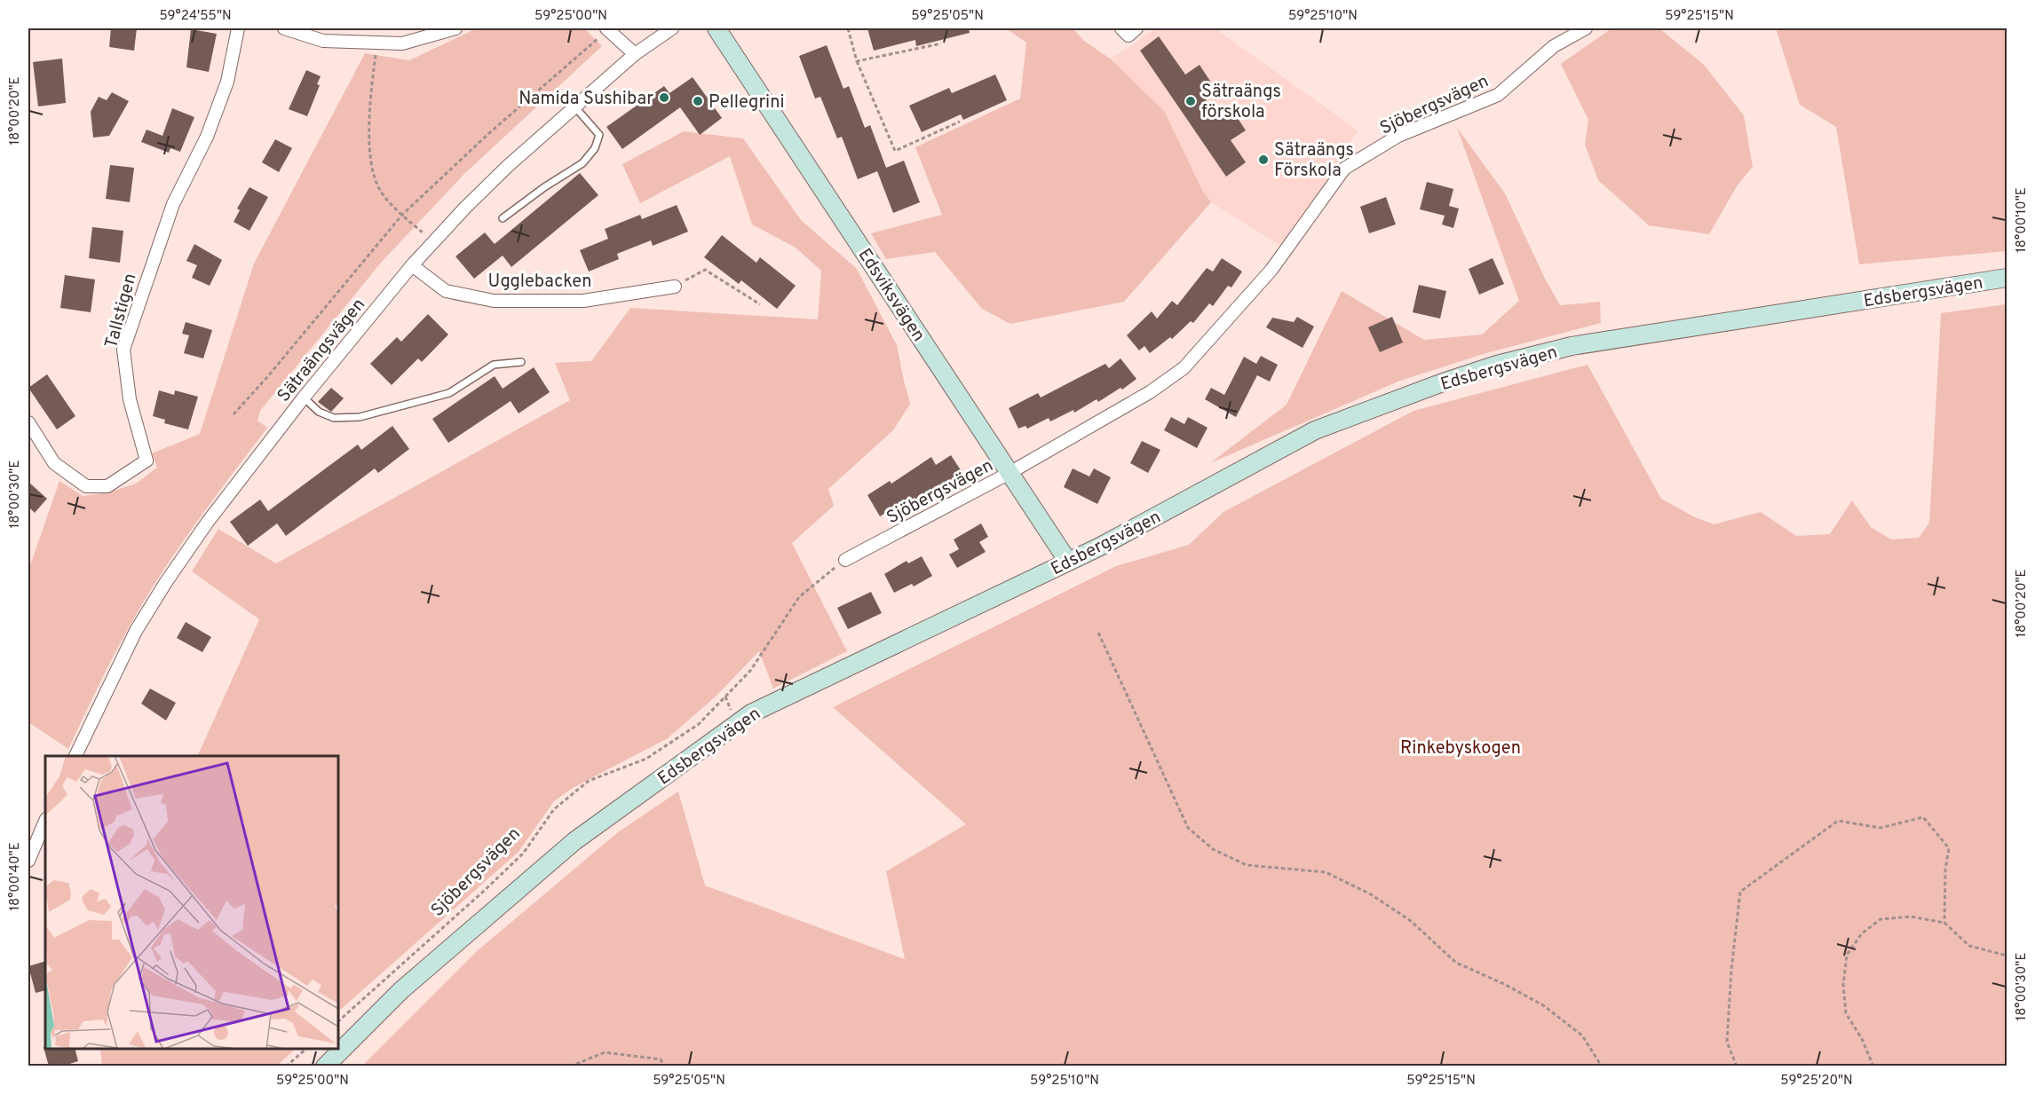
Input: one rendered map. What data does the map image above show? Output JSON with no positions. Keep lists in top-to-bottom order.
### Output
{
  "streets": {
    "main road": ["Edsbergsvägen", "Edsviksvägen"],
    "street": [
      "Sjöbergsvägen",
      "Ugglebacken",
      "Tallstigen",
      "Sätraängsvägen"
    ]
  },
  "crossings": [
    ["Sjöbergsvägen", "Edsviksvägen"],
    ["Ugglebacken", "Sätraängsvägen"],
    ["Edsbergsvägen", "Edsviksvägen"]
  ],
  "parks": ["Rinkebyskogen"],
  "places": [
    "Namida Sushibar",
    "Pellegrini",
    "Sätraängs förskola",
    "Sätraängs Förskola"
  ],
  "coordinates": [
    "59°24'55\"N",
    "59°25'00\"N",
    "59°25'05\"N",
    "59°25'10\"N",
    "59°25'15\"N",
    "18°00'20\"E",
    "18°00'10\"E",
    "18°00'30\"E",
    "18°00'40\"E",
    "59°25'20\"N"
  ]
}
